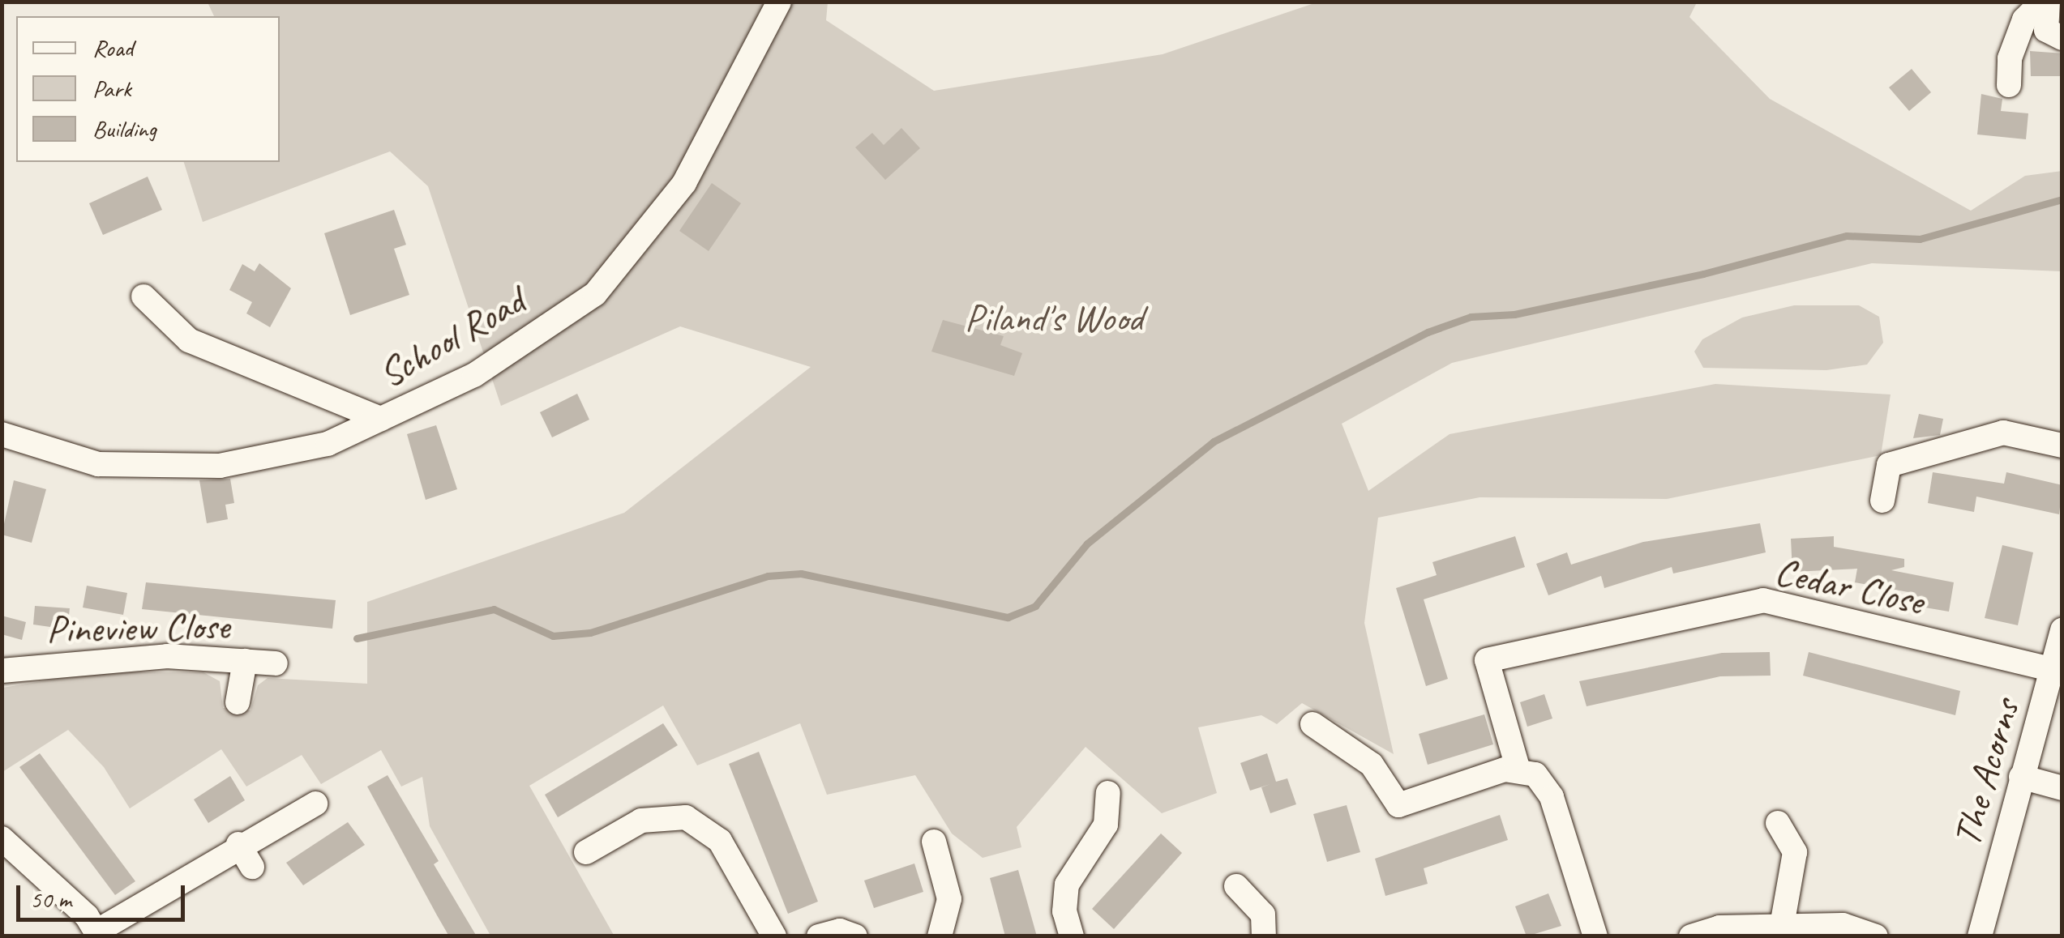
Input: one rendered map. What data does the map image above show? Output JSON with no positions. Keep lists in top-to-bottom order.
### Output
{
  "streets": {
    "street": [
      "School Road",
      "Cedar Close",
      "Pineview Close",
      "The Acorns"
    ]
  },
  "crossings": [
    ["Cedar Close", "The Acorns"]
  ],
  "parks": ["Piland's Wood"],
  "legend": ["Road", "Park", "Building"],
  "scale_bar": "50 m"
}
